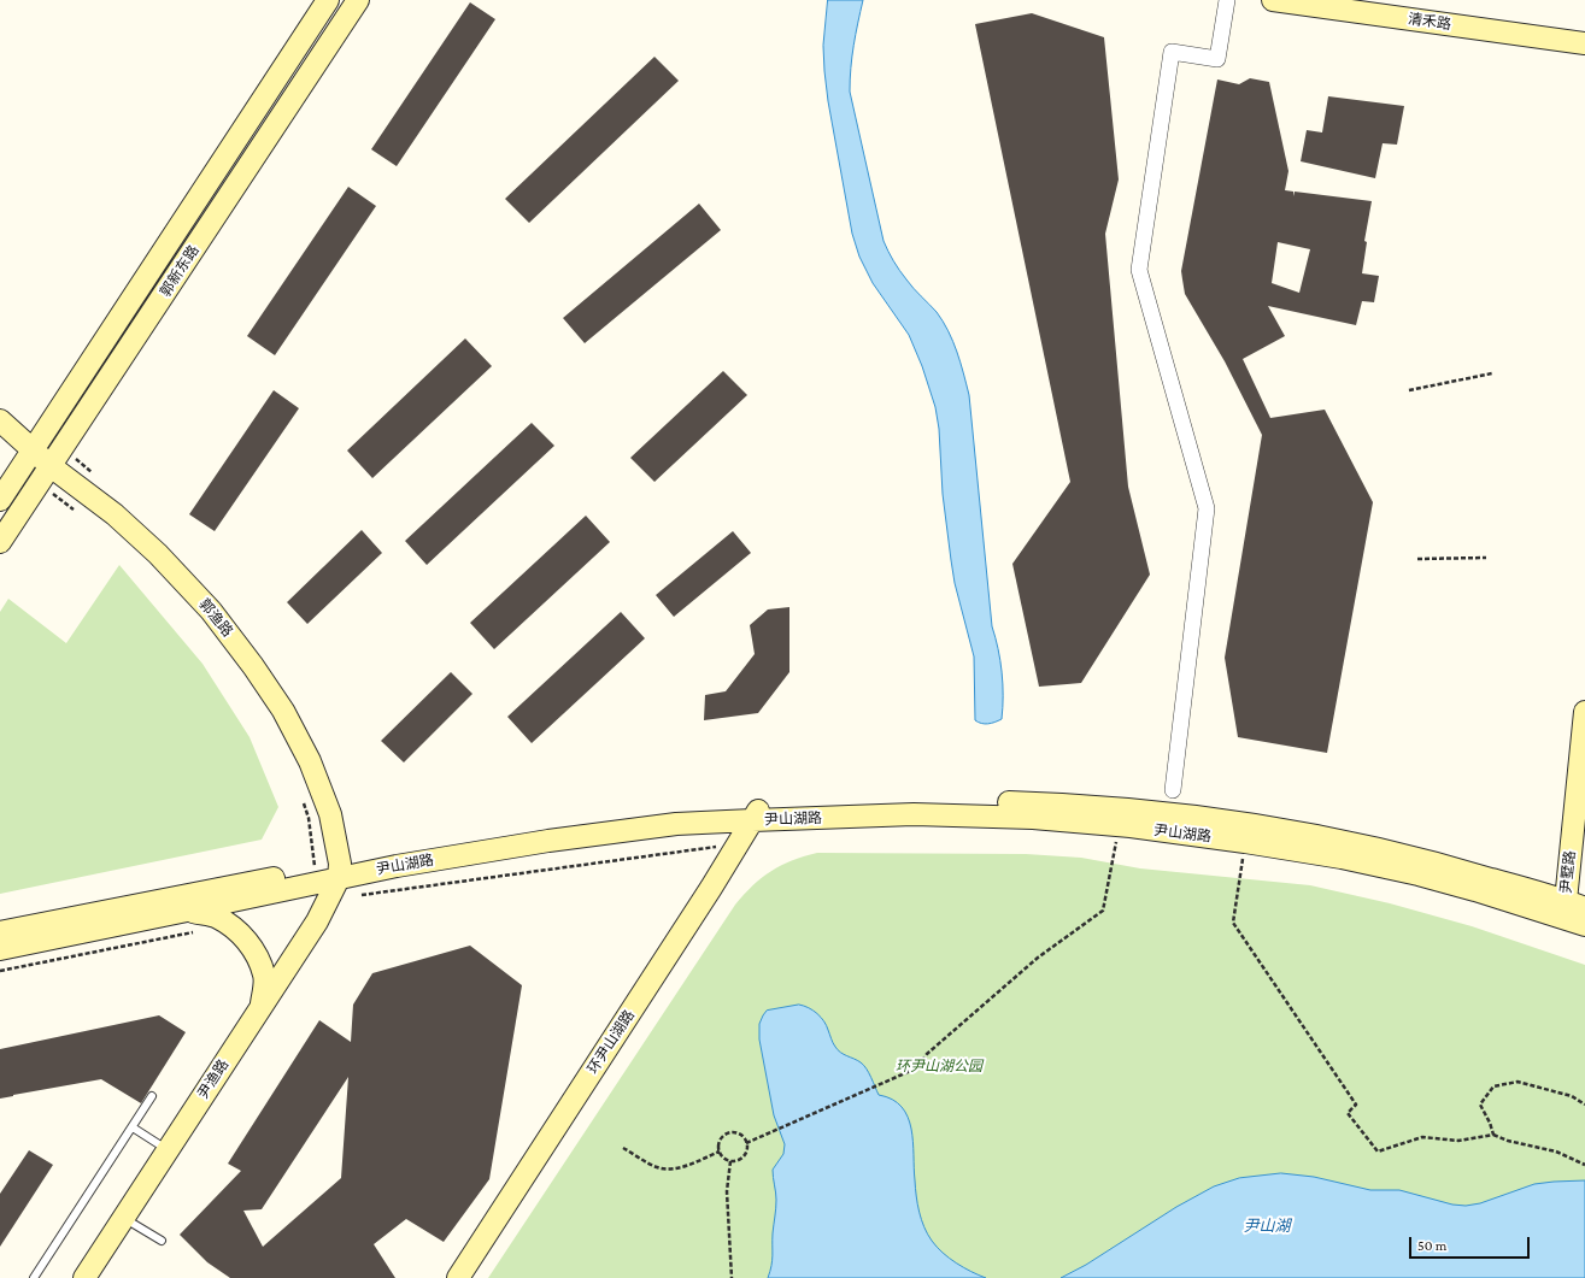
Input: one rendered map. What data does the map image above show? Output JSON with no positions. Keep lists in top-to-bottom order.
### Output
{
  "streets": {
    "main road": [
      "清禾路",
      "郭新东路",
      "郭渔路",
      "尹山湖路",
      "尹墅路",
      "环尹山湖路",
      "尹渔路"
    ]
  },
  "crossings": [
    ["郭新东路", "郭渔路"],
    ["郭渔路", "尹山湖路"],
    ["郭渔路", "尹渔路"],
    ["尹山湖路", "尹墅路"],
    ["尹山湖路", "环尹山湖路"],
    ["尹山湖路", "尹渔路"]
  ],
  "water": ["尹山湖"],
  "parks": ["环尹山湖公园"],
  "scale_bar": "50 m"
}
